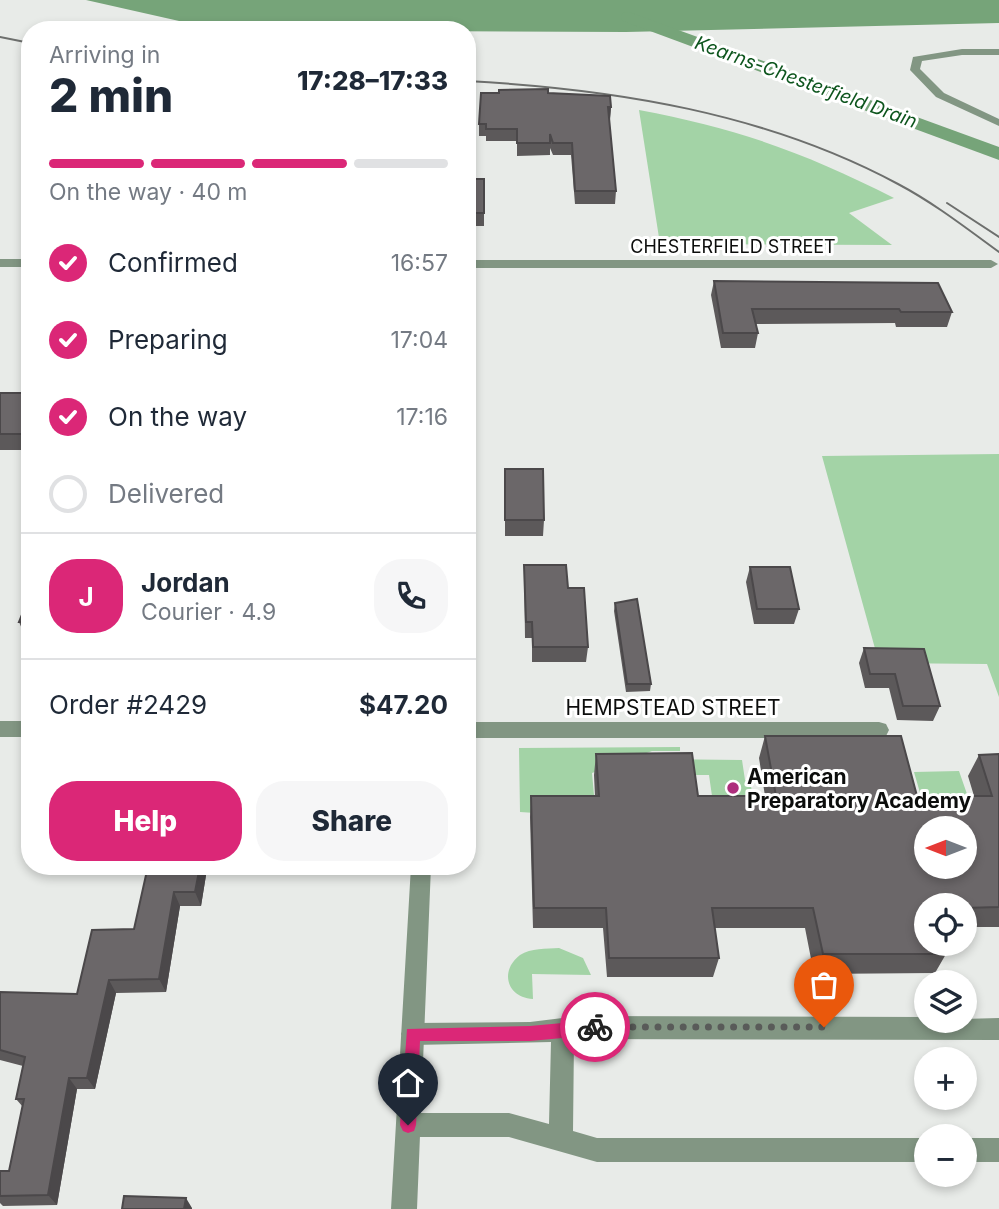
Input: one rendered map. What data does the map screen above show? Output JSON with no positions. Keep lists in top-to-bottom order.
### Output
{
  "streets": {
    "street": ["CHESTERFIELD STREET", "HEMPSTEAD STREET"]
  },
  "water": ["Kearns-Chesterfield Drain"],
  "places": ["American Preparatory Academy"],
  "north": "left",
  "page": {
    "heading": ["2 min", "Arriving in", "17:28–17:33"],
    "panel": [
      "Jordan",
      "Courier · 4.9",
      "Order #2429",
      "$47.20"
    ],
    "bar": "On the way · 40 m",
    "list": [
      ["Confirmed", "16:57"],
      ["Preparing", "17:04"],
      ["On the way", "17:16"],
      "Delivered"
    ],
    "round": "J",
    "buttons": ["Help", "Share"],
    "map_buttons": ["+", "−"]
  }
}
